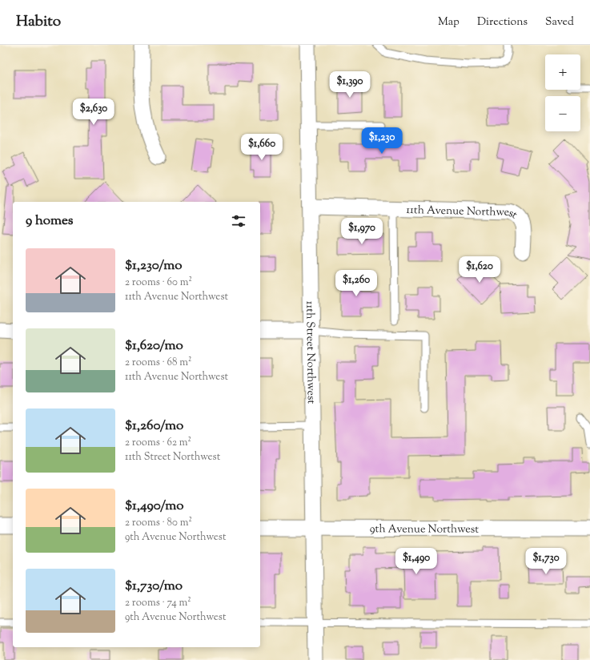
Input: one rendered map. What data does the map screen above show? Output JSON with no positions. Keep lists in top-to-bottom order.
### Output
{
  "streets": {
    "street": ["11th Avenue Northwest", "11th Street Northwest", "9th Avenue Northwest"]
  },
  "crossings": [
    ["11th Avenue Northwest", "11th Street Northwest"],
    ["11th Street Northwest", "9th Avenue Northwest"]
  ],
  "page": {
    "header": "Habito",
    "nav": ["Map", "Directions", "Saved"],
    "map_buttons": ["+", "−"],
    "price": [
      "$1,390",
      "$2,630",
      "$1,230",
      "$1,660",
      "$1,970",
      "$1,620",
      "$1,260",
      "$1,490",
      "$1,730"
    ],
    "heading": "9 homes",
    "list": [
      {
        "name": "$1,230/mo",
        "note": "2 rooms · 60 m² · 11th Avenue Northwest"
      },
      {
        "name": "$1,620/mo",
        "note": "2 rooms · 68 m² · 11th Avenue Northwest"
      },
      {
        "name": "$1,260/mo",
        "note": "2 rooms · 62 m² · 11th Street Northwest"
      },
      {
        "name": "$1,490/mo",
        "note": "2 rooms · 80 m² · 9th Avenue Northwest"
      },
      {
        "name": "$1,730/mo",
        "note": "2 rooms · 74 m² · 9th Avenue Northwest"
      }
    ]
  }
}
